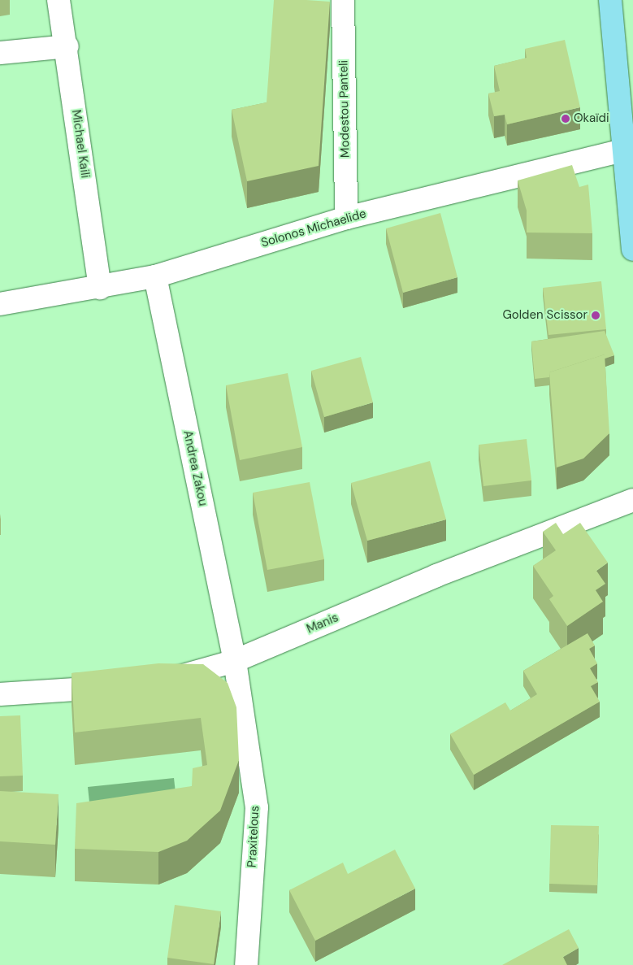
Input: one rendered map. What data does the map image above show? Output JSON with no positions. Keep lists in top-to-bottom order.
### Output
{
  "streets": {
    "street": [
      "Modestou Panteli",
      "Michael Kaili",
      "Solonos Michaelide",
      "Andrea Zakou",
      "Manis",
      "Praxitelous"
    ]
  },
  "crossings": [
    ["Modestou Panteli", "Solonos Michaelide"],
    ["Michael Kaili", "Solonos Michaelide"],
    ["Solonos Michaelide", "Andrea Zakou"],
    ["Andrea Zakou", "Manis"],
    ["Andrea Zakou", "Praxitelous"],
    ["Manis", "Praxitelous"]
  ],
  "places": ["Okaïdi", "Golden Scissor"]
}
